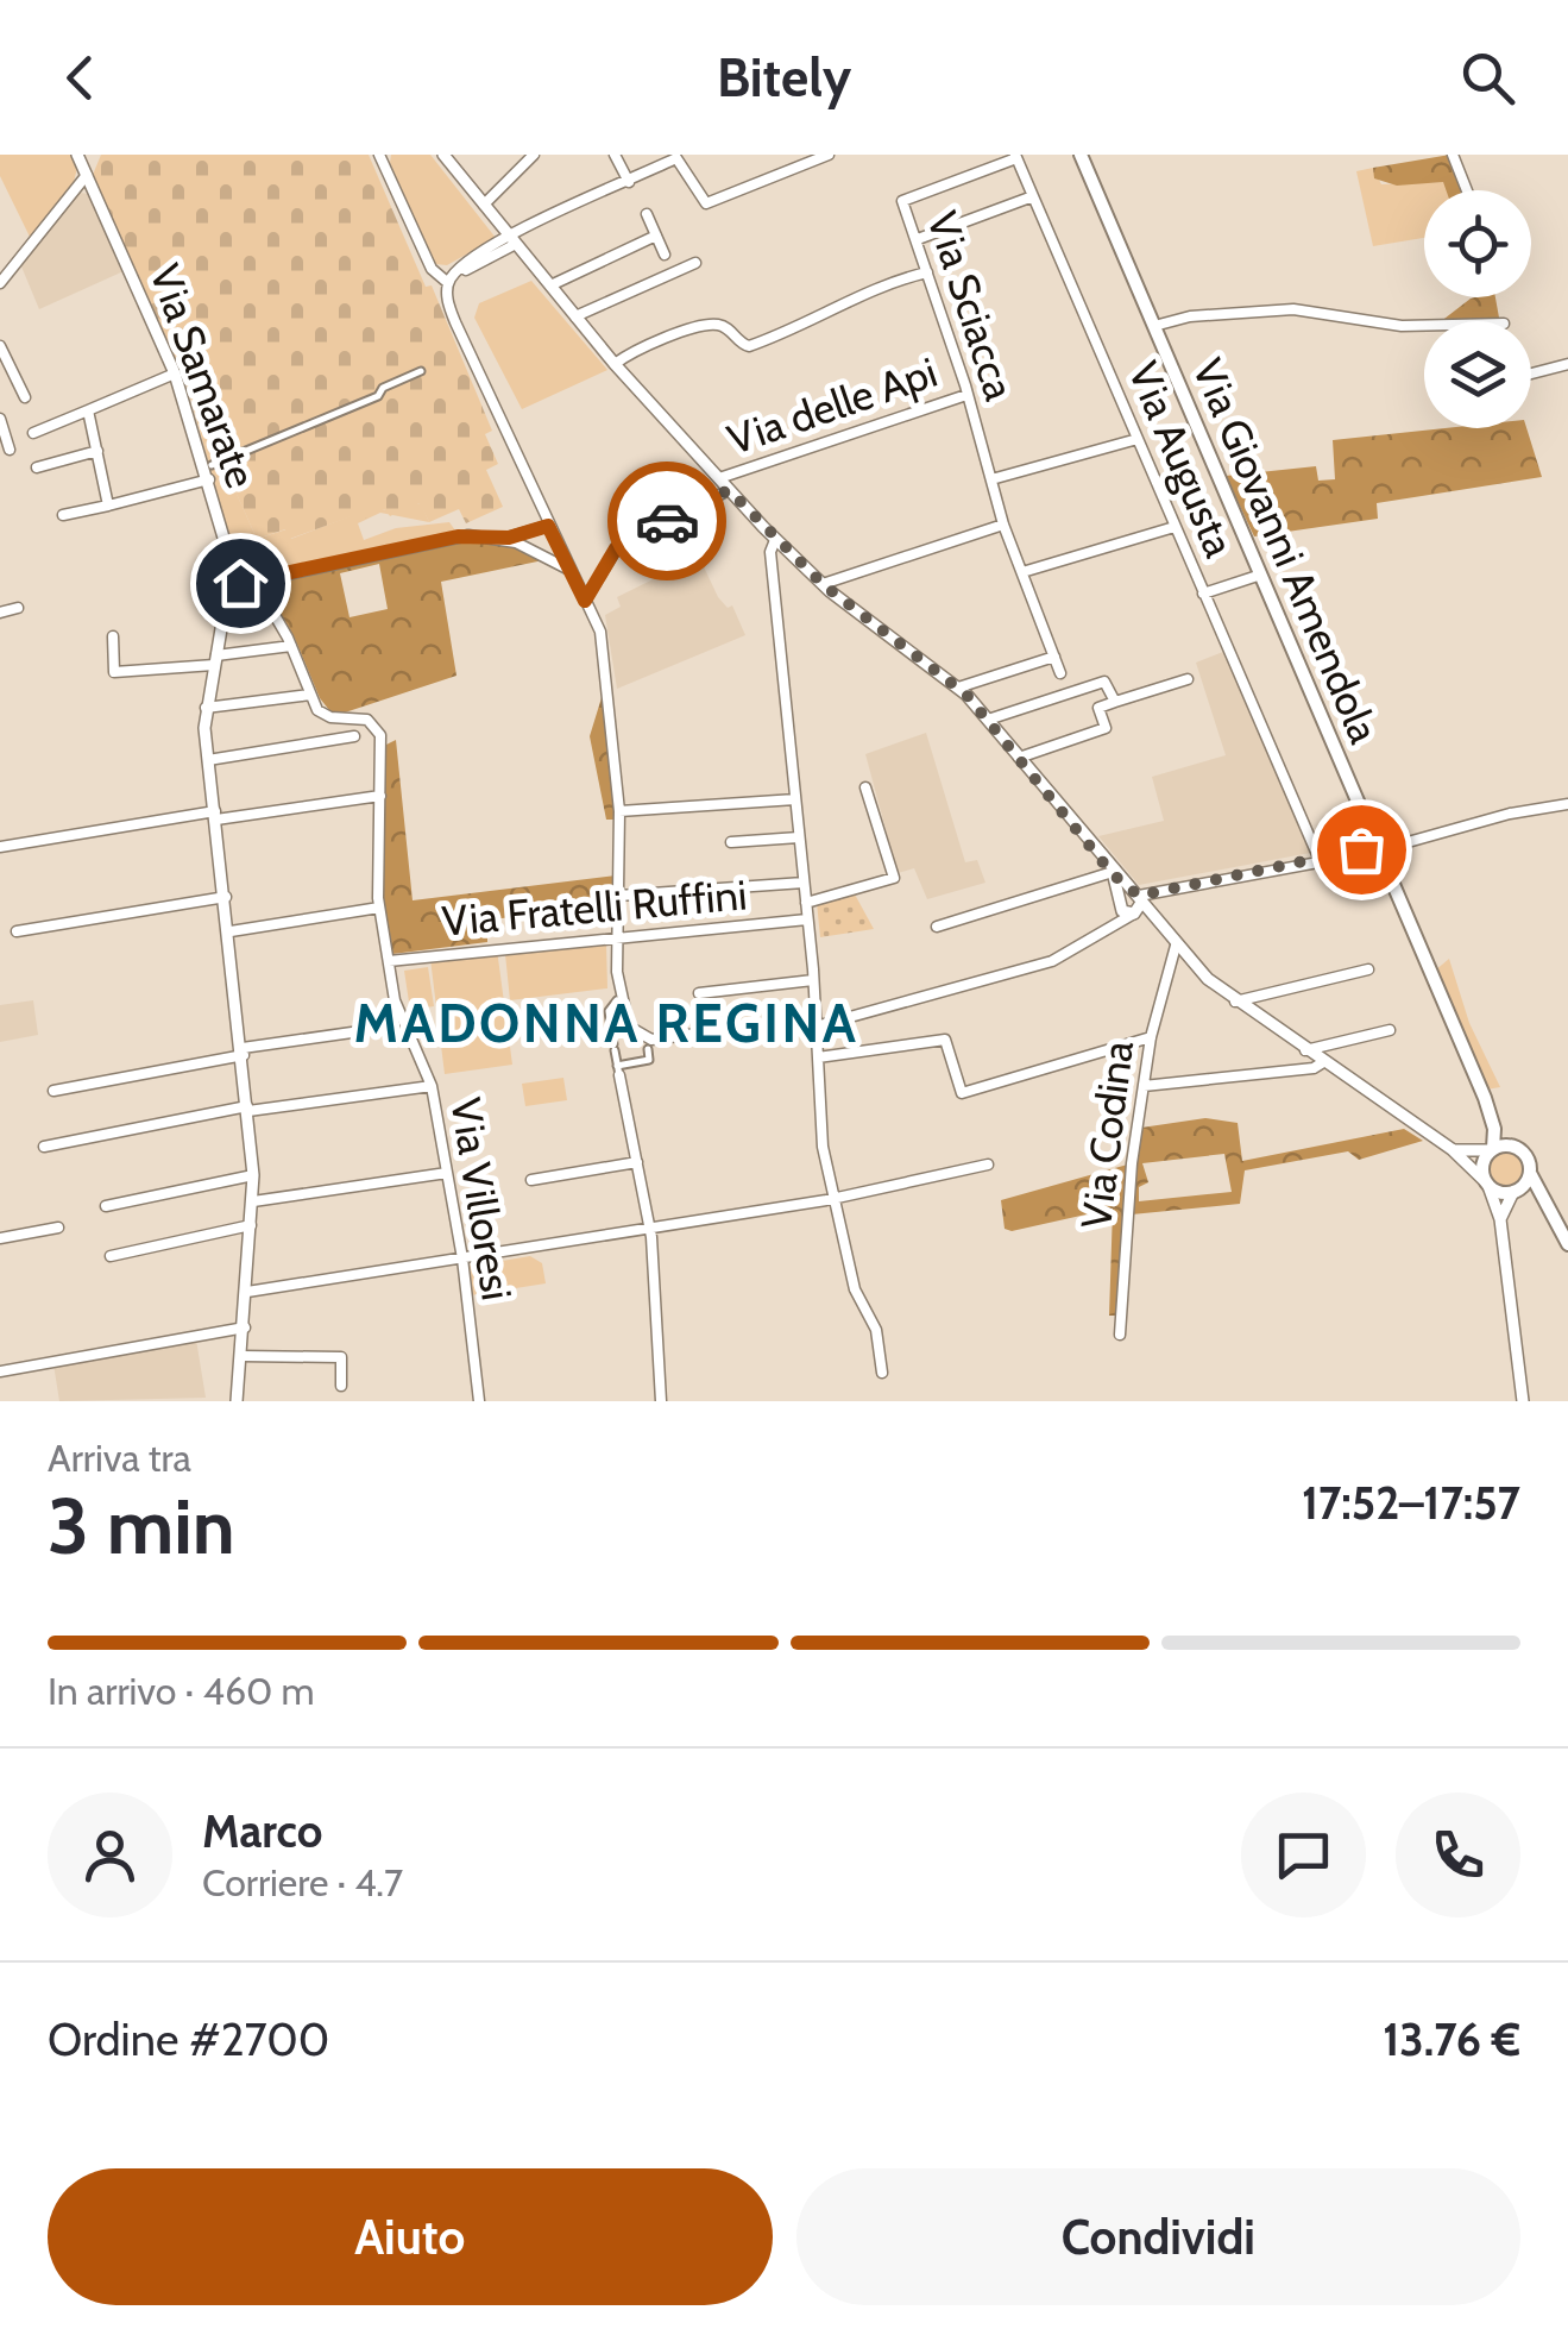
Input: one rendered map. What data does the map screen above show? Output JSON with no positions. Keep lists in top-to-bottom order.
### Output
{
  "streets": {
    "main road": ["Via Giovanni Amendola"],
    "street": [
      "Via Sciacca",
      "Via Samarate",
      "Via delle Api",
      "Via Augusta",
      "Via Fratelli Ruffini",
      "Via Codina",
      "Via Villoresi"
    ]
  },
  "crossings": [
    ["Via Sciacca", "Via delle Api"],
    ["Via Sciacca", "Via Augusta"],
    ["Via Fratelli Ruffini", "Via Villoresi"]
  ],
  "districts": ["MADONNA REGINA"],
  "page": {
    "header": "Bitely",
    "heading": ["3 min", "Arriva tra", "17:52–17:57"],
    "panel": [
      "Marco",
      "Corriere · 4.7",
      "Ordine #2700",
      "13.76 €"
    ],
    "bar": "In arrivo · 460 m",
    "buttons": ["Aiuto", "Condividi"]
  }
}
